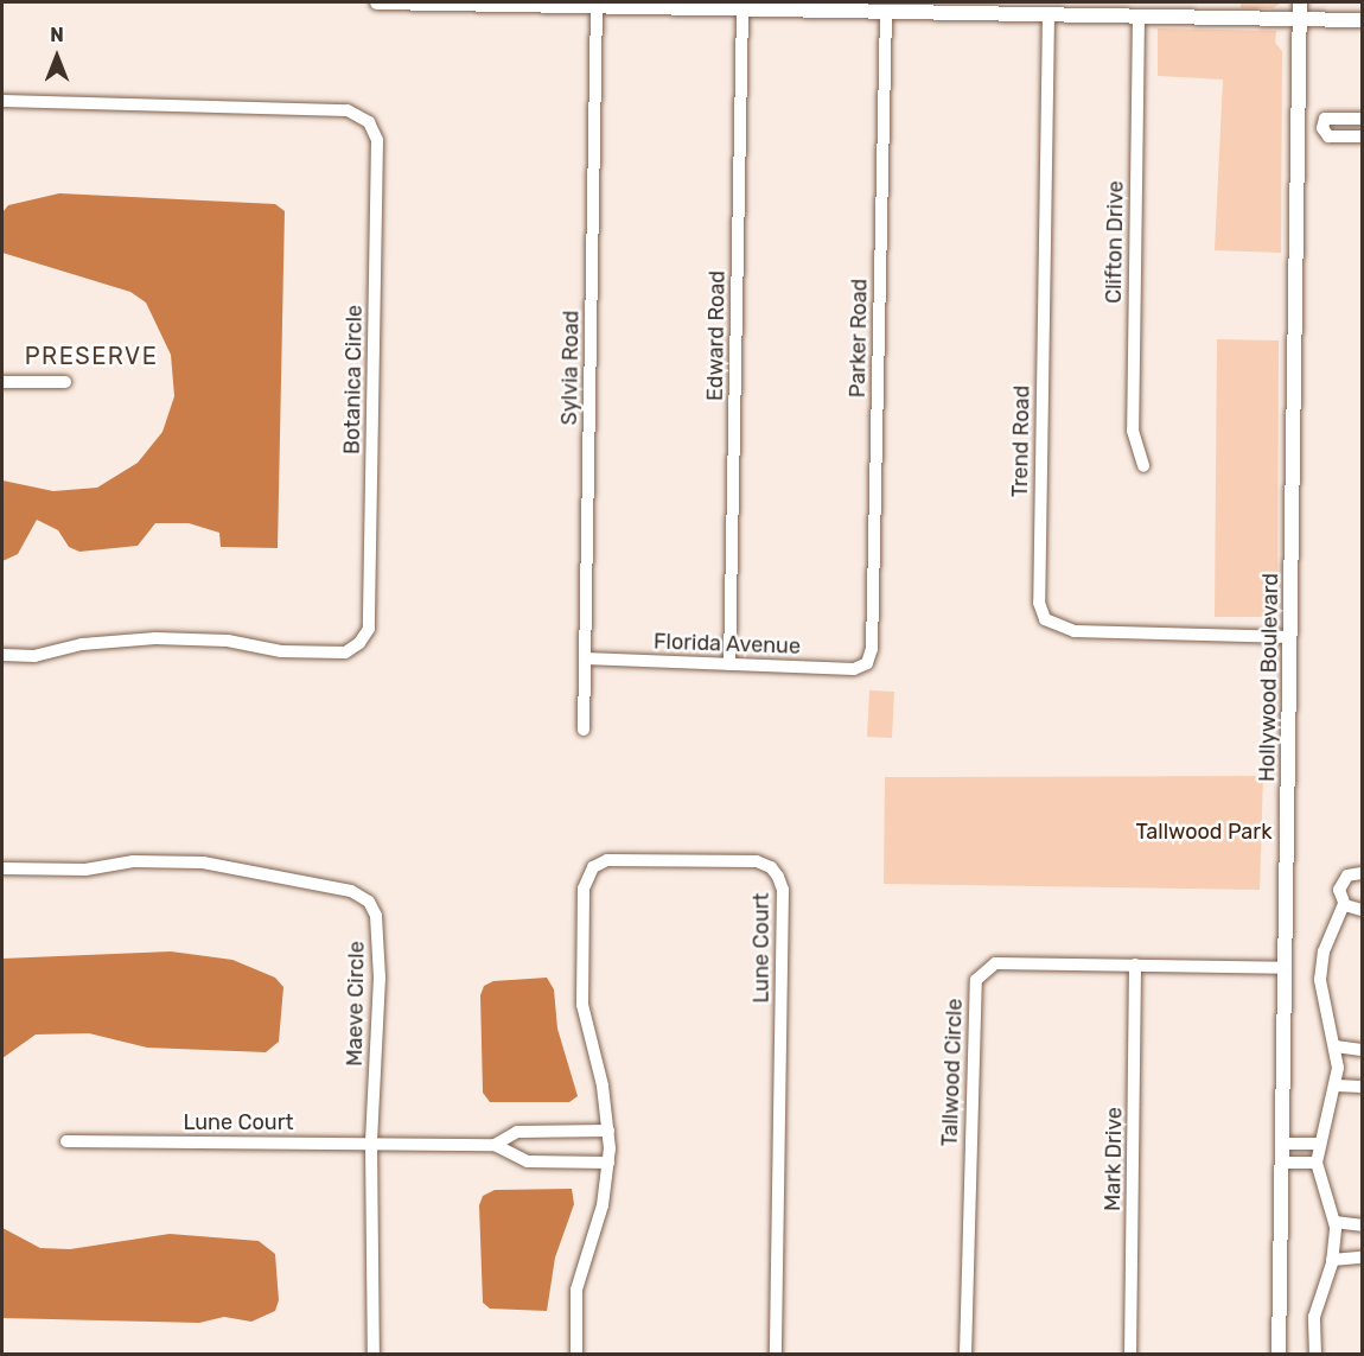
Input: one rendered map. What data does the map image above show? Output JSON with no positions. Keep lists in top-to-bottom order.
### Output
{
  "streets": {
    "street": [
      "Clifton Drive",
      "Edward Road",
      "Parker Road",
      "Sylvia Road",
      "Botanica Circle",
      "Trend Road",
      "Florida Avenue",
      "Hollywood Boulevard",
      "Lune Court",
      "Maeve Circle",
      "Tallwood Circle",
      "Mark Drive"
    ]
  },
  "crossings": [
    ["Edward Road", "Florida Avenue"],
    ["Parker Road", "Florida Avenue"],
    ["Sylvia Road", "Florida Avenue"],
    ["Trend Road", "Hollywood Boulevard"],
    ["Hollywood Boulevard", "Tallwood Circle"],
    ["Lune Court", "Maeve Circle"],
    ["Tallwood Circle", "Mark Drive"]
  ],
  "districts": ["PRESERVE"],
  "parks": ["Tallwood Park"],
  "north": "top"
}
